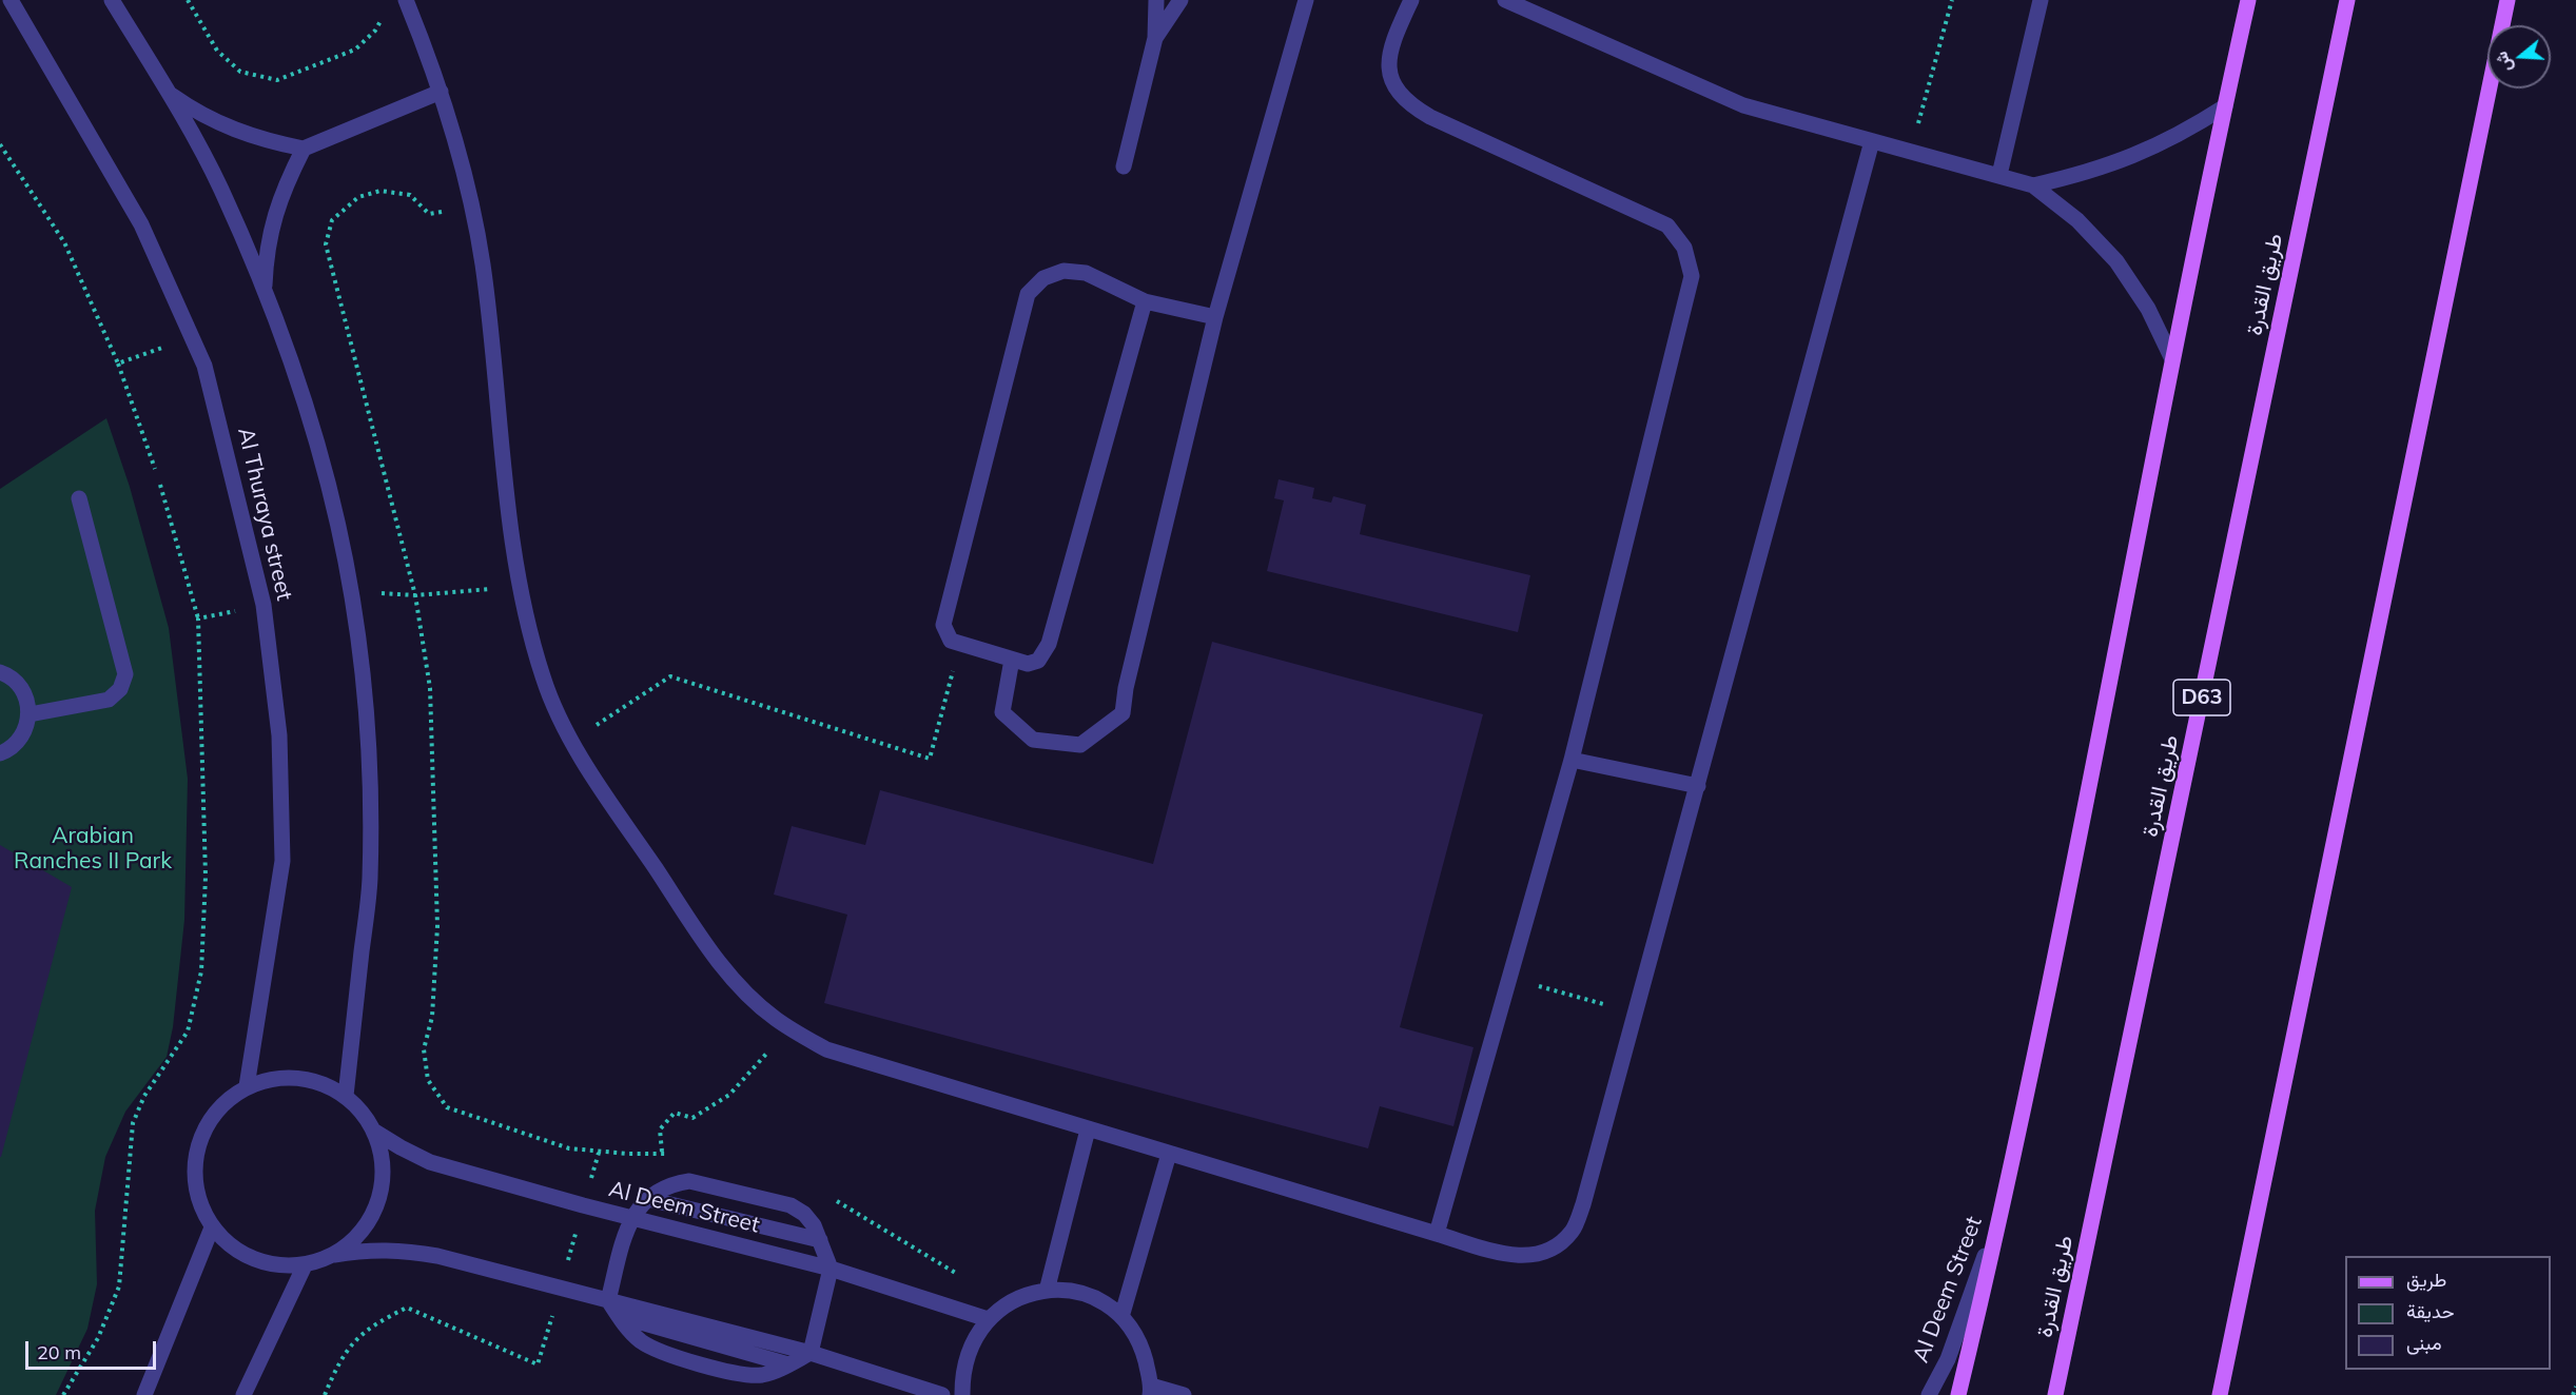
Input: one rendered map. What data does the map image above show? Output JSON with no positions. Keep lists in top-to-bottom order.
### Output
{
  "streets": {
    "main road": ["طريق القدرة", "D63"],
    "street": ["Al Thuraya street", "Al Deem Street"]
  },
  "crossings": [
    ["Al Thuraya street", "Al Deem Street"]
  ],
  "parks": ["Arabian Ranches II Park"],
  "legend": ["طريق", "حديقة", "مبنى"],
  "scale_bar": "20 m",
  "north": "left"
}
